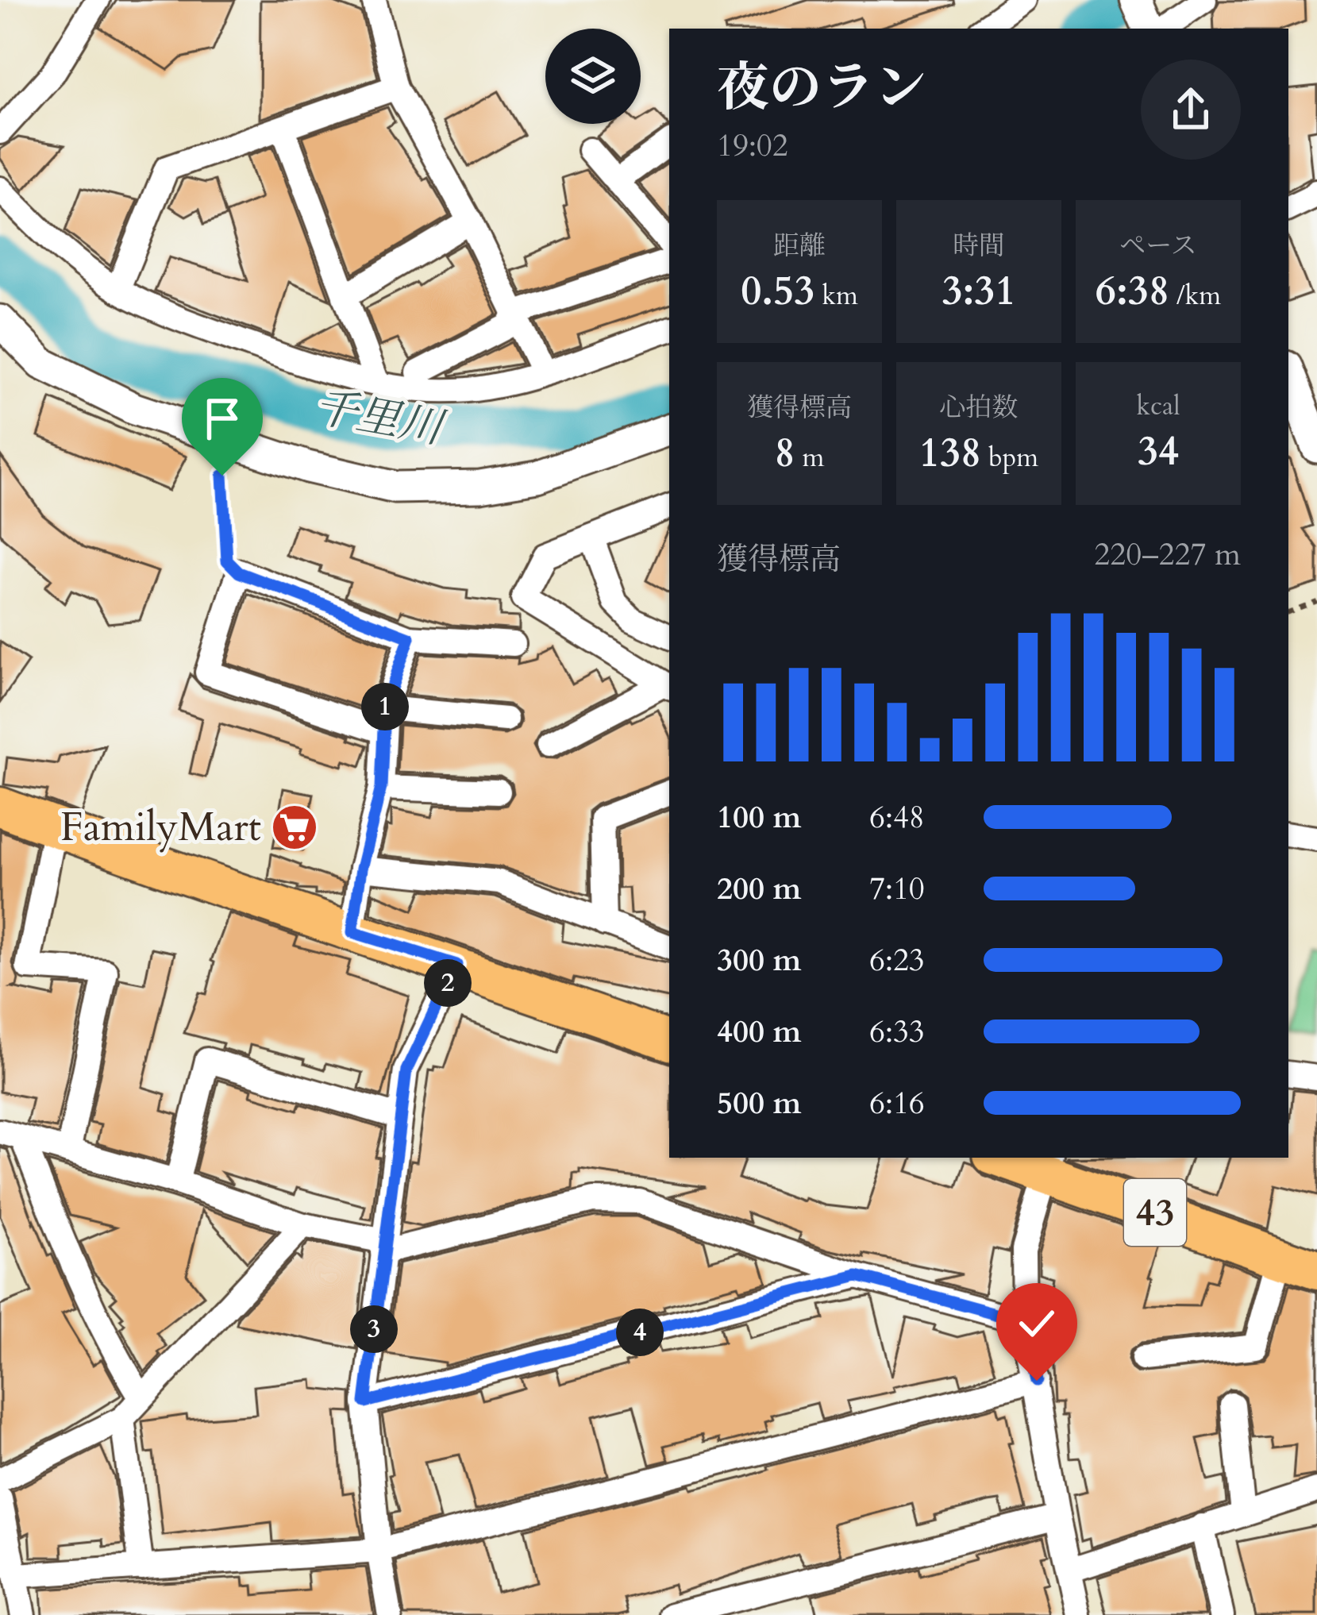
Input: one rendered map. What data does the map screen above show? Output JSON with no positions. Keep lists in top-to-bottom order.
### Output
{
  "streets": {
    "main road": ["43"]
  },
  "water": ["千里川"],
  "places": {
    "supermarket": ["FamilyMart"]
  },
  "page": {
    "heading": ["夜のラン", "19:02"],
    "stats": [
      ["距離", "0.53 km"],
      ["時間", "3:31"],
      ["ペース", "6:38 /km"],
      ["獲得標高", "8 m"],
      ["心拍数", "138 bpm"],
      ["kcal", "34"]
    ],
    "chart": ["獲得標高", "220–227 m"],
    "pins": [
      "1",
      "2",
      "3",
      "4"
    ],
    "list": [
      {
        "name": "100 m",
        "note": "6:48"
      },
      {
        "name": "200 m",
        "note": "7:10"
      },
      {
        "name": "300 m",
        "note": "6:23"
      },
      {
        "name": "400 m",
        "note": "6:33"
      },
      {
        "name": "500 m",
        "note": "6:16"
      }
    ]
  }
}
